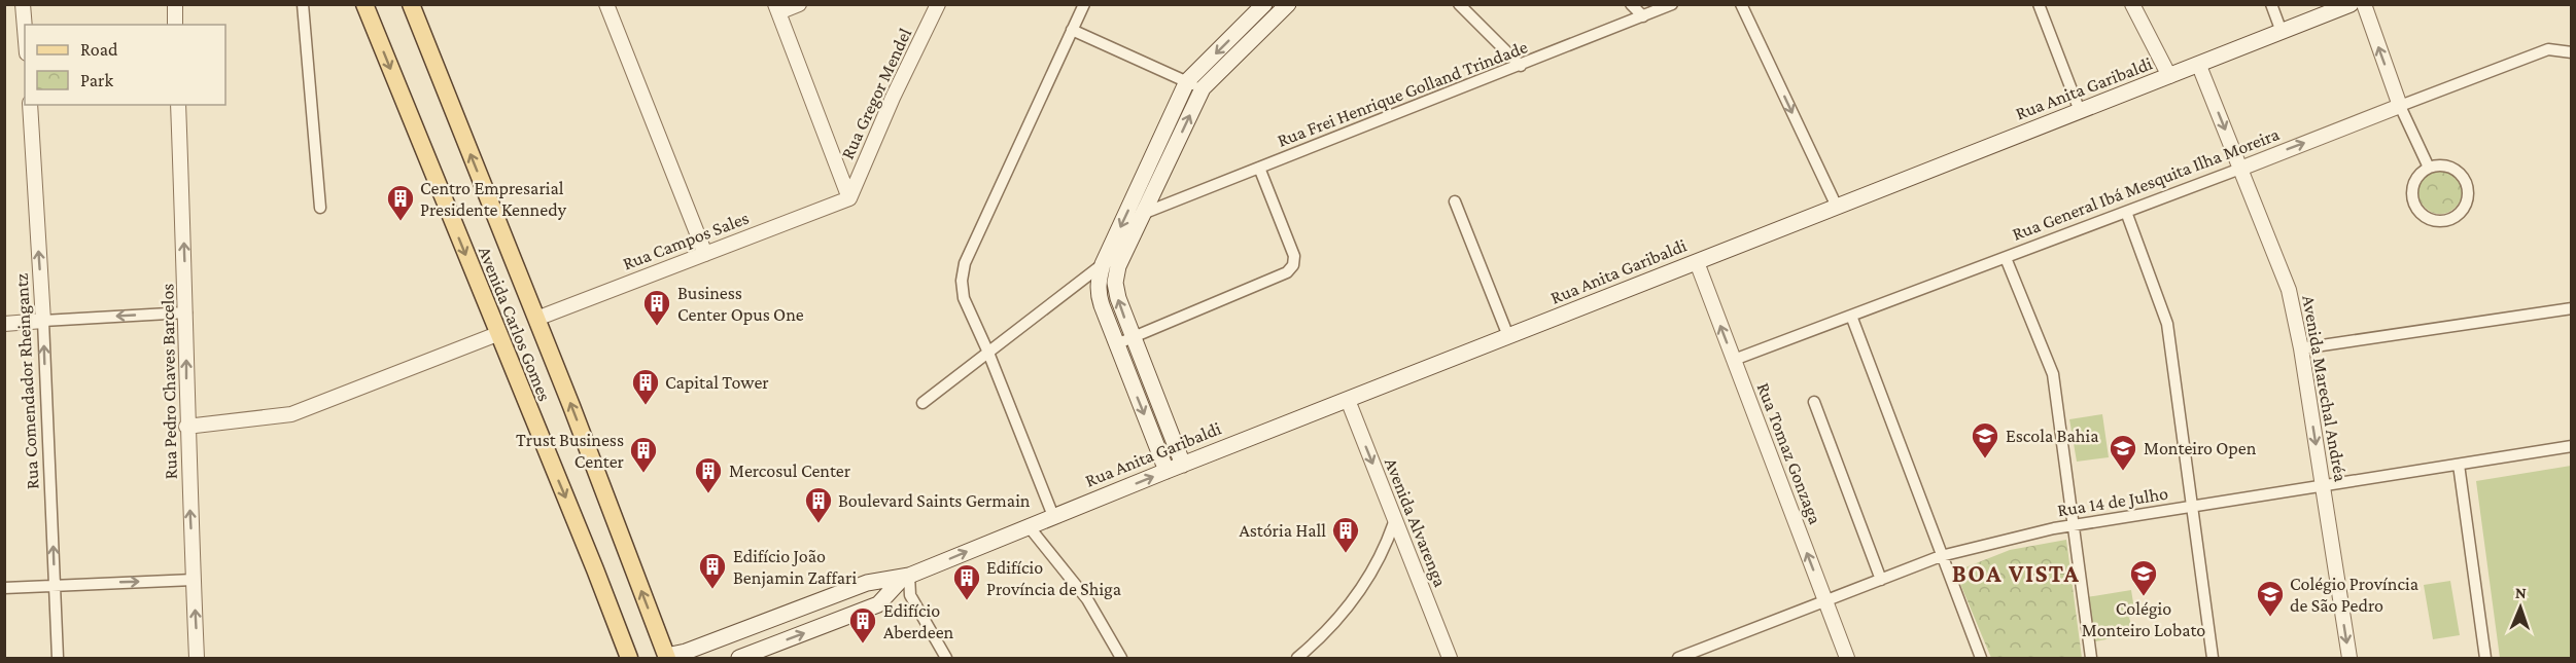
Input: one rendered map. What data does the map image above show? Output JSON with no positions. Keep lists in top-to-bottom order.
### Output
{
  "streets": {
    "main road": ["Rua Anita Garibaldi", "Avenida Carlos Gomes"],
    "street": [
      "Rua Gregor Mendel",
      "Rua Frei Henrique Golland Trindade",
      "Rua General Ibá Mesquita Ilha Moreira",
      "Rua Campos Sales",
      "Rua Comendador Rheingantz",
      "Rua Pedro Chaves Barcelos",
      "Avenida Marechal Andréa",
      "Rua Tomaz Gonzaga",
      "Rua 14 de Julho",
      "Avenida Alvarenga"
    ]
  },
  "crossings": [
    ["Rua Anita Garibaldi", "Avenida Carlos Gomes"],
    ["Rua Anita Garibaldi", "Avenida Marechal Andréa"],
    ["Rua Anita Garibaldi", "Rua Tomaz Gonzaga"],
    ["Rua Anita Garibaldi", "Avenida Alvarenga"],
    ["Rua Gregor Mendel", "Rua Campos Sales"],
    ["Rua General Ibá Mesquita Ilha Moreira", "Avenida Marechal Andréa"],
    ["Rua General Ibá Mesquita Ilha Moreira", "Rua Tomaz Gonzaga"],
    ["Rua Campos Sales", "Avenida Carlos Gomes"],
    ["Avenida Marechal Andréa", "Rua 14 de Julho"],
    ["Rua Tomaz Gonzaga", "Rua 14 de Julho"]
  ],
  "one_way": [
    "Rua Comendador Rheingantz",
    "Rua Pedro Chaves Barcelos",
    "Avenida Marechal Andréa",
    "Avenida Alvarenga"
  ],
  "districts": ["BOA VISTA"],
  "places": {
    "building": [
      "Centro Empresarial Presidente Kennedy",
      "Business Center Opus One",
      "Capital Tower",
      "Trust Business Center",
      "Mercosul Center",
      "Boulevard Saints Germain",
      "Astória Hall",
      "Edifício João Benjamin Zaffari",
      "Edifício Província de Shiga",
      "Edifício Aberdeen"
    ],
    "school or university": [
      "Escola Bahia",
      "Monteiro Open",
      "Colégio Monteiro Lobato",
      "Colégio Província de São Pedro"
    ]
  },
  "legend": ["Road", "Park"],
  "north": "top"
}
